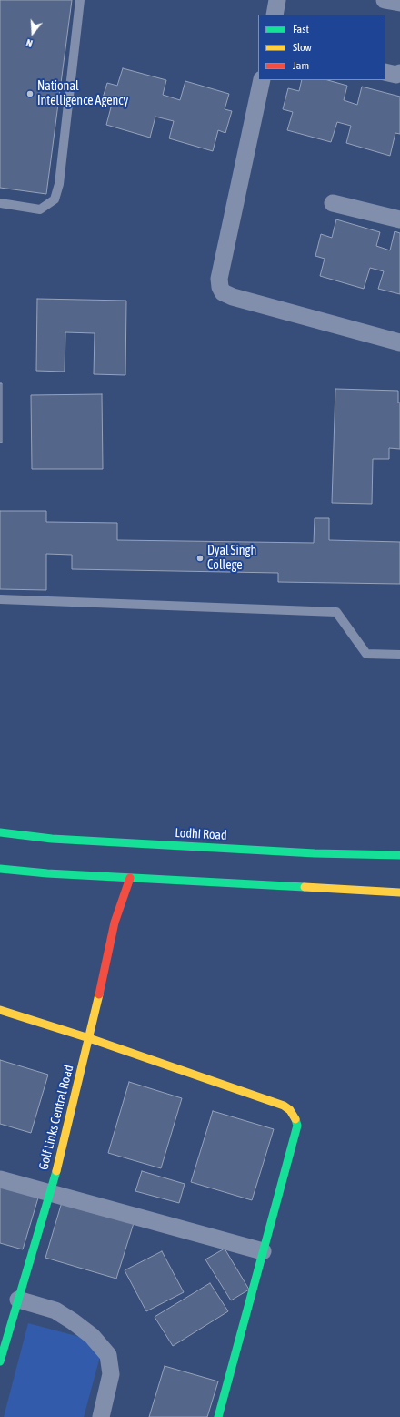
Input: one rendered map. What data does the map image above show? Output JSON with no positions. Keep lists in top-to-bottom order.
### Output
{
  "streets": {
    "street": ["Lodhi Road", "Golf Links Central Road"]
  },
  "places": ["National Intelligence Agency", "Dyal Singh College"],
  "legend": ["Fast", "Slow", "Jam"],
  "north": "bottom"
}
